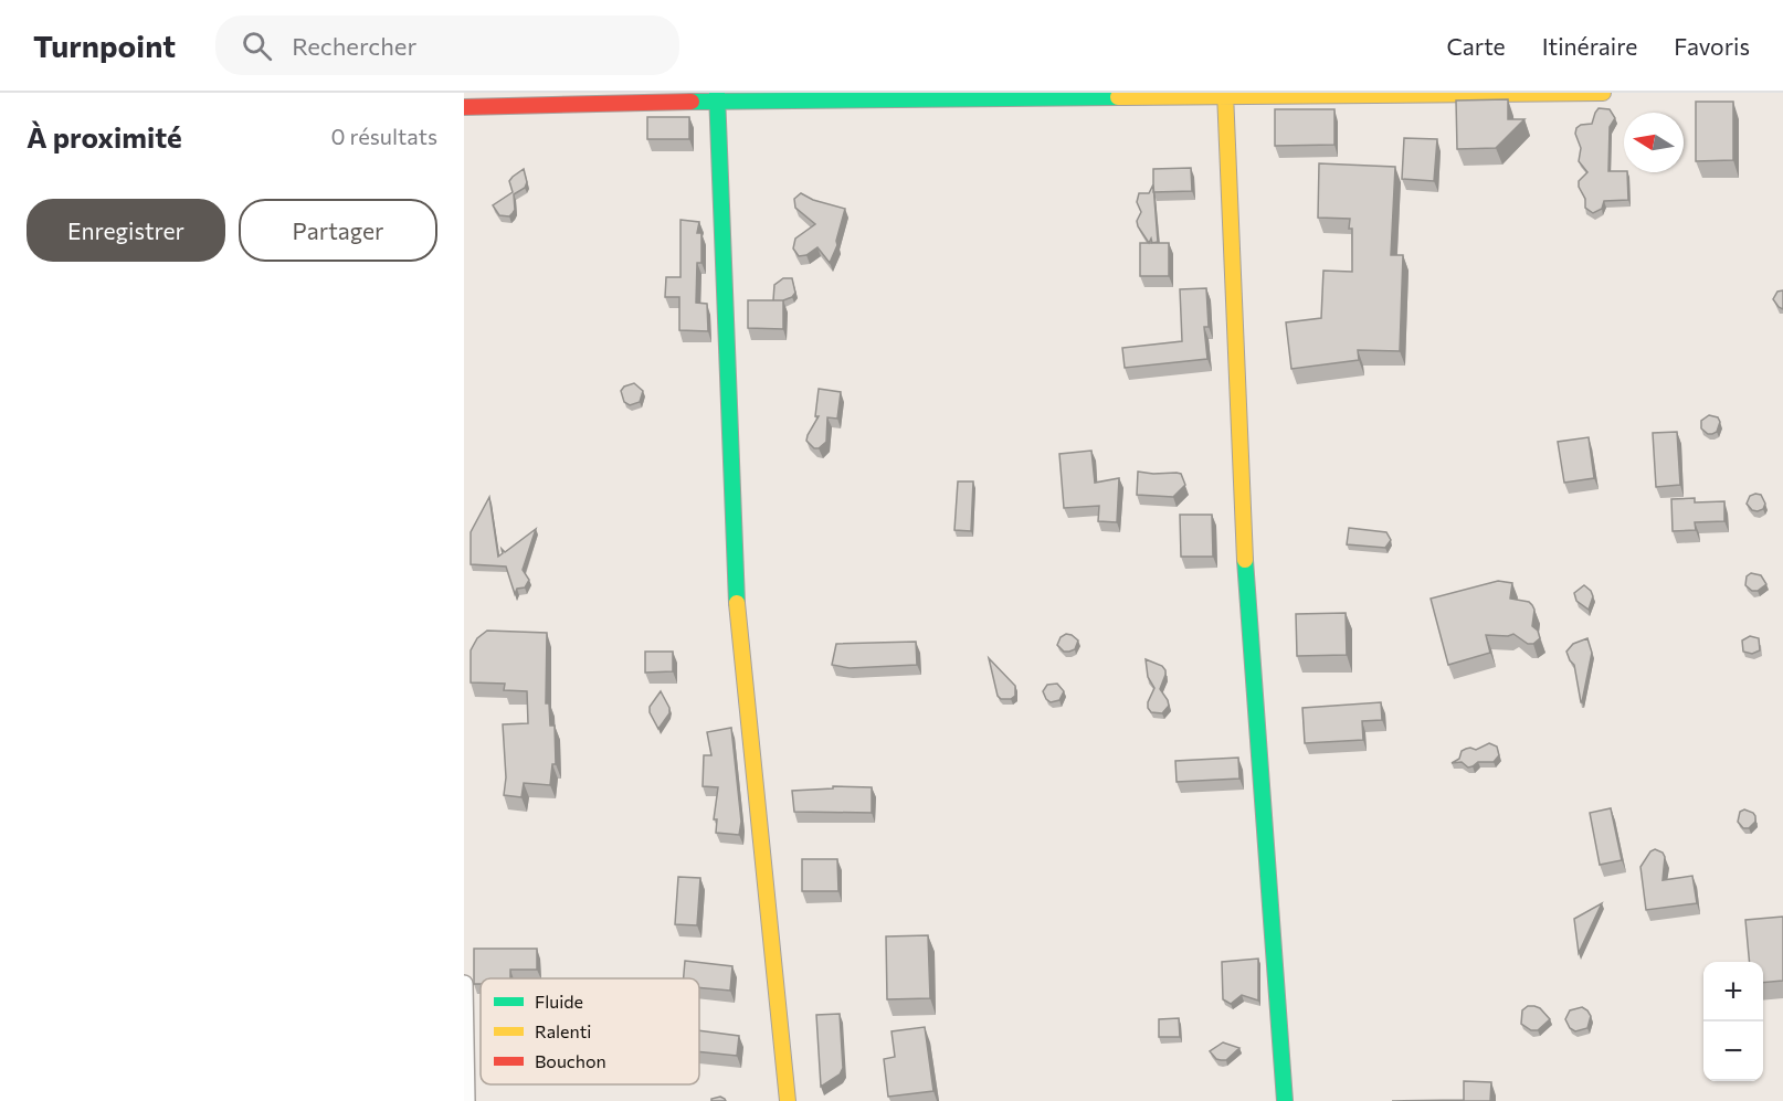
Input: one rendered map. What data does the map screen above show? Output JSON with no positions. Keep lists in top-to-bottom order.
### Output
{
  "legend": ["Fluide", "Ralenti", "Bouchon"],
  "north": "left",
  "page": {
    "header": "Turnpoint",
    "search": "Rechercher",
    "nav": ["Carte", "Itinéraire", "Favoris"],
    "heading": ["À proximité", "0 résultats"],
    "buttons": ["Enregistrer", "Partager"],
    "map_buttons": ["+", "−"]
  }
}
